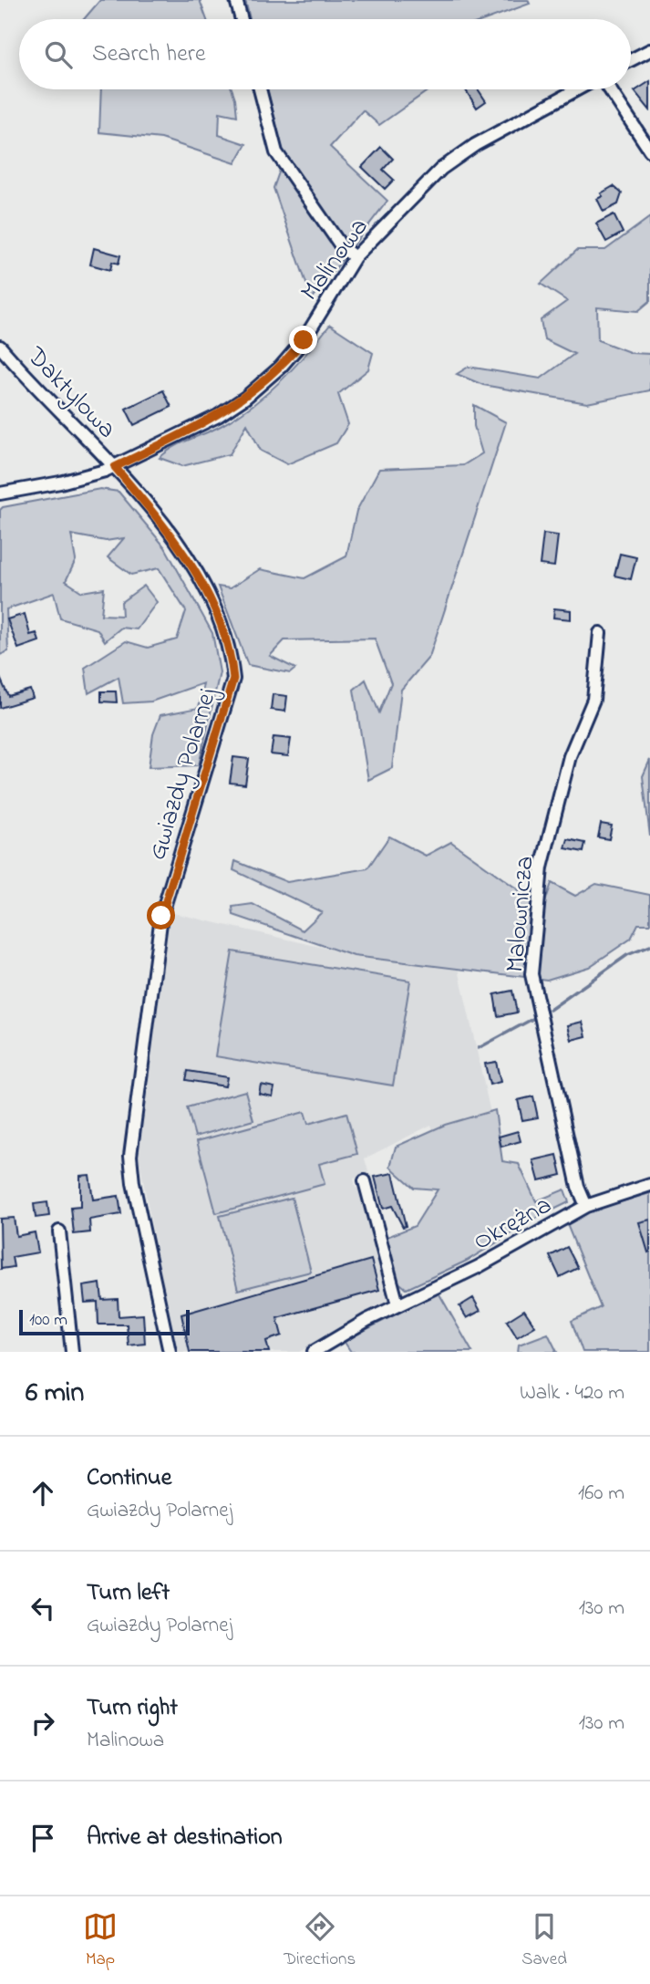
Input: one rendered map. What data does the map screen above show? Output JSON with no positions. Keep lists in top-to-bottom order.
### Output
{
  "streets": {
    "street": [
      "Malinowa",
      "Daktylowa",
      "Gwiazdy Polarnej",
      "Malownicza",
      "Okrężna"
    ]
  },
  "crossings": [
    ["Malinowa", "Daktylowa"],
    ["Malinowa", "Gwiazdy Polarnej"],
    ["Daktylowa", "Gwiazdy Polarnej"],
    ["Malownicza", "Okrężna"]
  ],
  "scale_bar": "100 m",
  "page": {
    "search": "Search here",
    "scale": "100 m",
    "heading": ["6 min", "Walk · 420 m"],
    "list": [
      ["Continue", "Gwiazdy Polarnej", "160 m"],
      ["Turn left", "Gwiazdy Polarnej", "130 m"],
      ["Turn right", "Malinowa", "130 m"],
      "Arrive at destination"
    ],
    "nav": ["Map", "Directions", "Saved"]
  }
}
